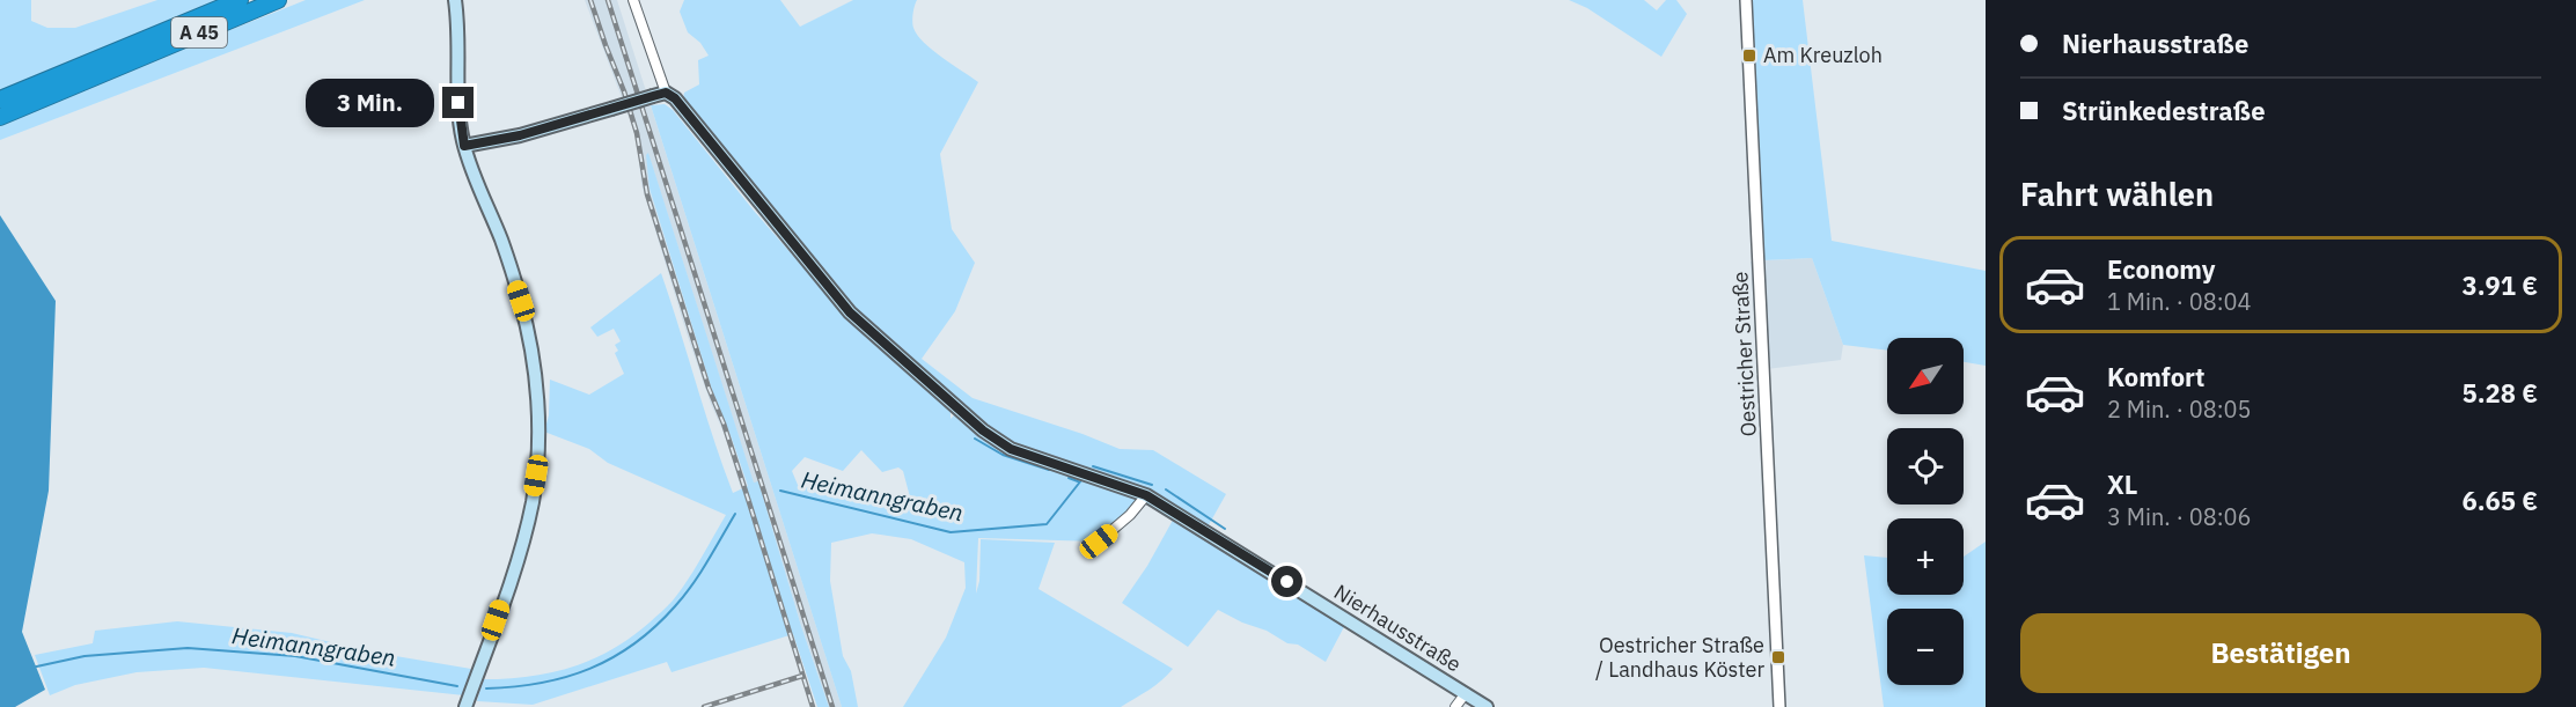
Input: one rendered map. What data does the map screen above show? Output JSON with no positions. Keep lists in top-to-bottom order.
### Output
{
  "streets": {
    "highway": ["A 45"],
    "main road": ["Nierhausstraße"],
    "street": ["Oestricher Straße"]
  },
  "water": ["Heimanngraben"],
  "places": {
    "transit": ["Am Kreuzloh", "Oestricher Straße / Landhaus Köster"]
  },
  "north": "bottom left",
  "page": {
    "banner": ["Nierhausstraße", "Strünkedestraße"],
    "bubble": "3 Min.",
    "heading": "Fahrt wählen",
    "list": [
      {
        "name": "Economy",
        "note": "1 Min. · 08:04",
        "value": "3.91 €"
      },
      {
        "name": "Komfort",
        "note": "2 Min. · 08:05",
        "value": "5.28 €"
      },
      {
        "name": "XL",
        "note": "3 Min. · 08:06",
        "value": "6.65 €"
      }
    ],
    "map_buttons": ["+", "−"],
    "buttons": "Bestätigen"
  }
}
